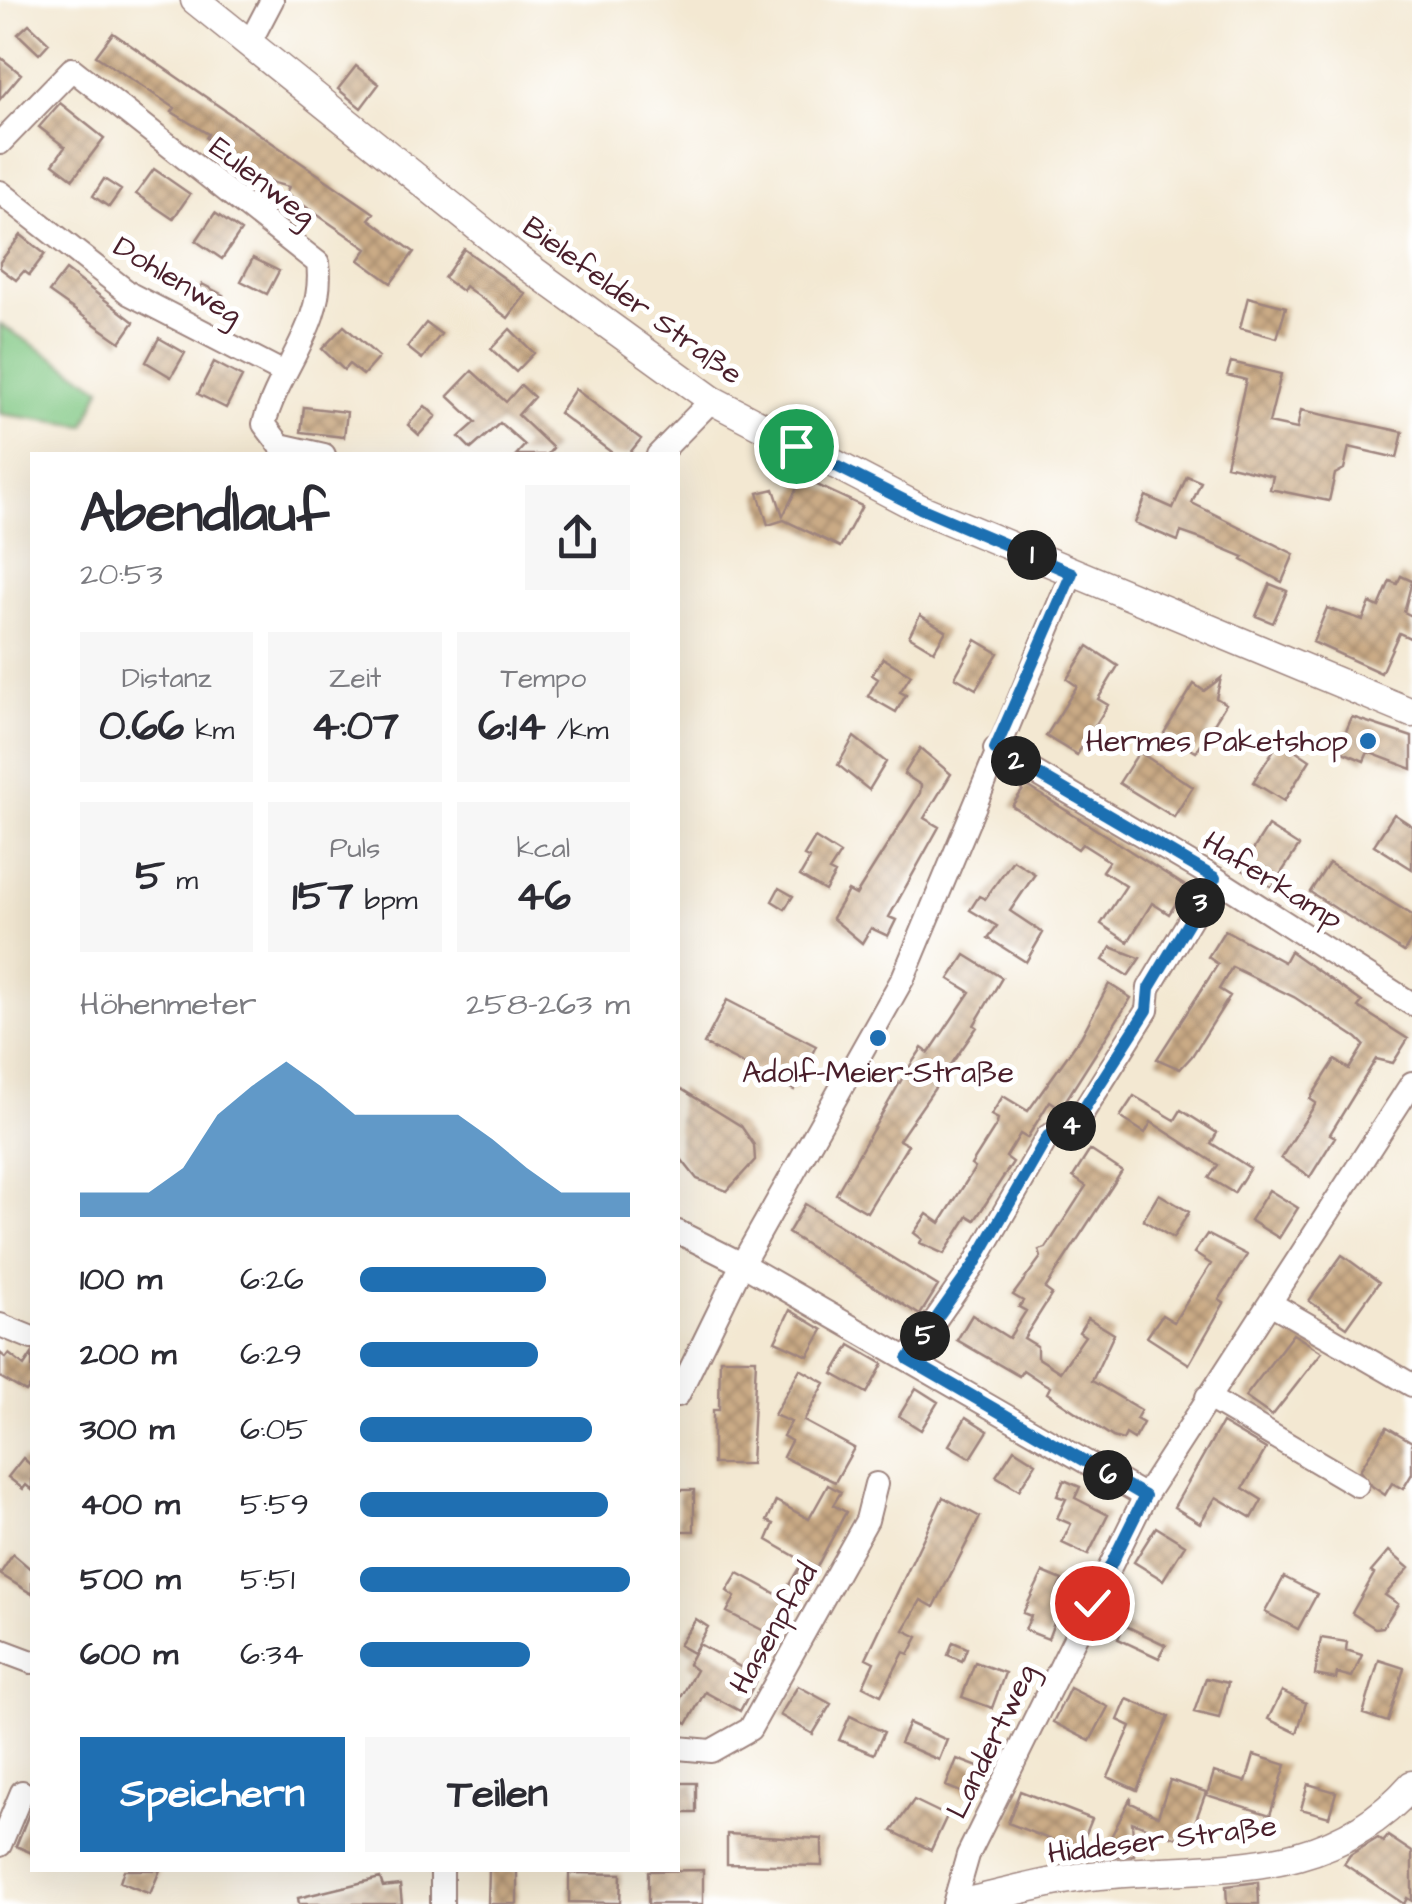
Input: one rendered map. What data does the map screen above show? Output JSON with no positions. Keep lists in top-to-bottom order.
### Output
{
  "streets": {
    "main road": ["Bielefelder Straße", "Hiddeser Straße"],
    "street": [
      "Eulenweg",
      "Dohlenweg",
      "Haferkamp",
      "Hasenpfad",
      "Landertweg"
    ]
  },
  "crossings": [
    ["Eulenweg", "Dohlenweg"],
    ["Landertweg", "Hiddeser Straße"]
  ],
  "places": ["Hermes Paketshop", "Adolf-Meier-Straße"],
  "page": {
    "heading": ["Abendlauf", "20:53"],
    "pins": [
      "1",
      "2",
      "3",
      "4",
      "5",
      "6"
    ],
    "stats": [
      ["Distanz", "0.66 km"],
      ["Zeit", "4:07"],
      ["Tempo", "6:14 /km"],
      ["5 m"],
      ["Puls", "157 bpm"],
      ["kcal", "46"]
    ],
    "chart": ["Höhenmeter", "258–263 m"],
    "list": [
      {
        "name": "100 m",
        "note": "6:26"
      },
      {
        "name": "200 m",
        "note": "6:29"
      },
      {
        "name": "300 m",
        "note": "6:05"
      },
      {
        "name": "400 m",
        "note": "5:59"
      },
      {
        "name": "500 m",
        "note": "5:51"
      },
      {
        "name": "600 m",
        "note": "6:34"
      }
    ],
    "buttons": ["Speichern", "Teilen"]
  }
}
